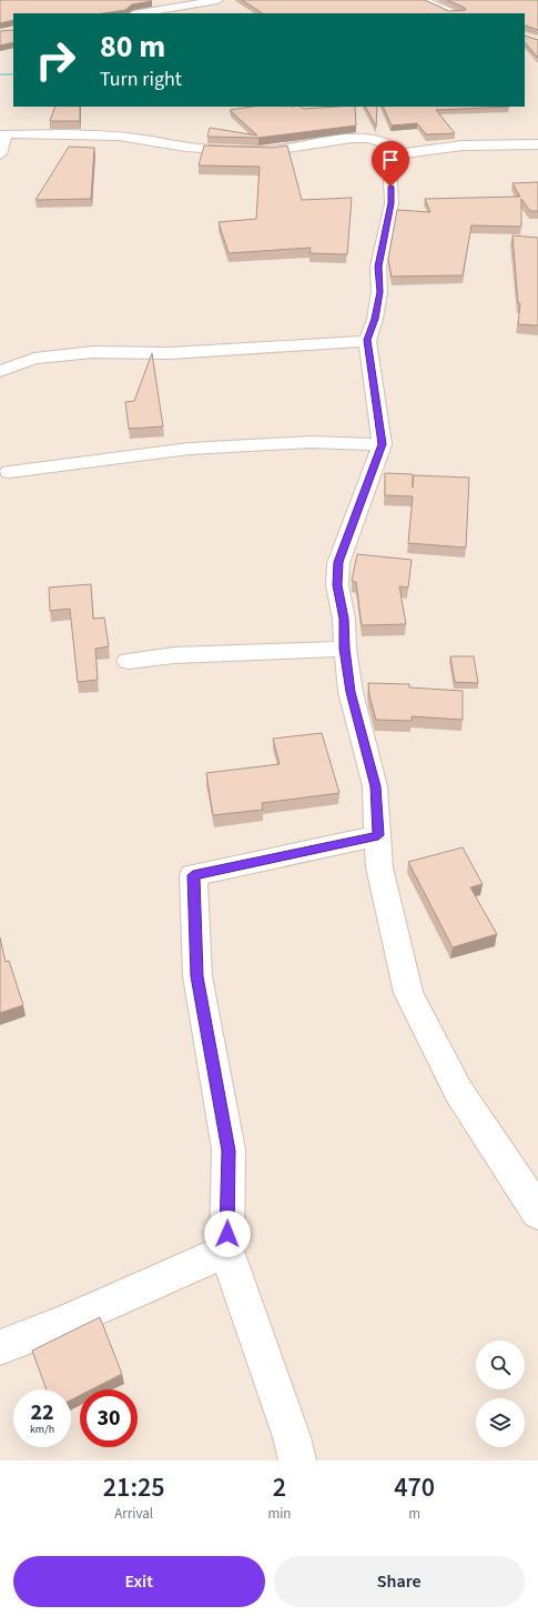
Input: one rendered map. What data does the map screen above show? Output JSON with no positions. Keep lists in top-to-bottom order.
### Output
{
  "page": {
    "turn": ["80 m", "Turn right"],
    "speed": "22 km/h",
    "limit": "30",
    "eta": [
      "21:25",
      "Arrival",
      "2",
      "min",
      "470",
      "m"
    ],
    "buttons": ["Exit", "Share"]
  }
}
